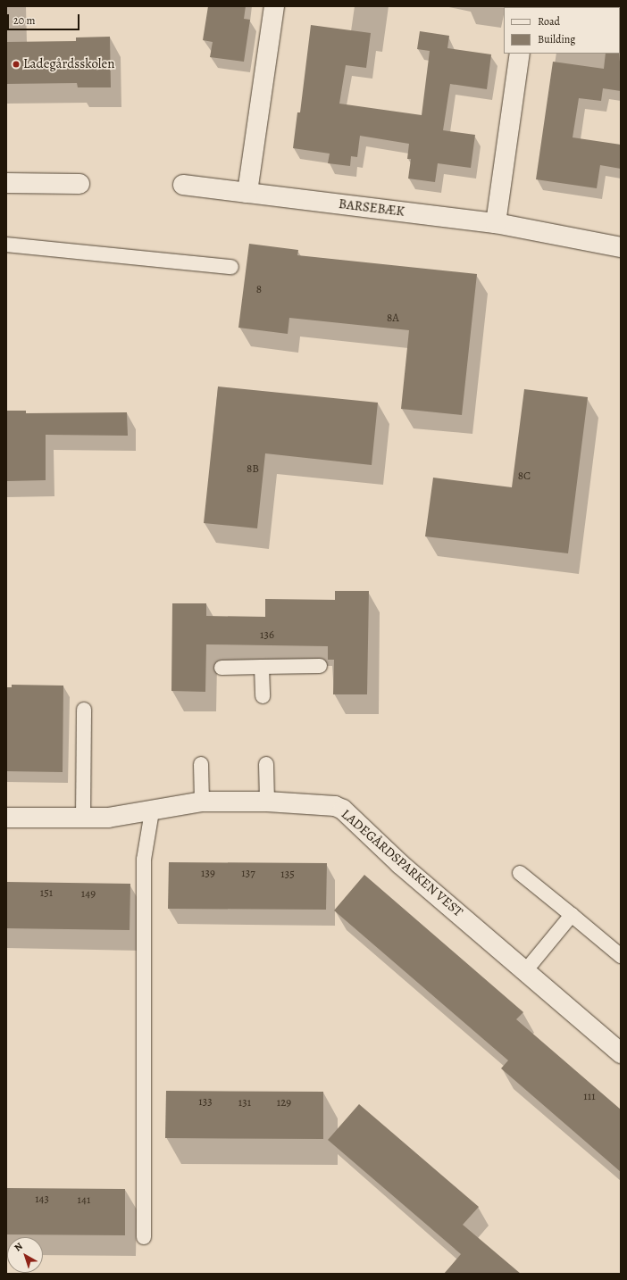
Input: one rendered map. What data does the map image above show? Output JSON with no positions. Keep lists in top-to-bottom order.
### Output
{
  "streets": {
    "street": ["BARSEBÆK", "LADEGÅRDSPARKEN VEST"]
  },
  "places": ["Ladegårdsskolen"],
  "house_numbers": [
    "8",
    "8A",
    "8B",
    "8C",
    "136",
    "139",
    "137",
    "135",
    "151",
    "149",
    "111",
    "133",
    "131",
    "129",
    "143",
    "141"
  ],
  "legend": ["Road", "Building"],
  "scale_bar": "20 m",
  "north": "top left"
}
